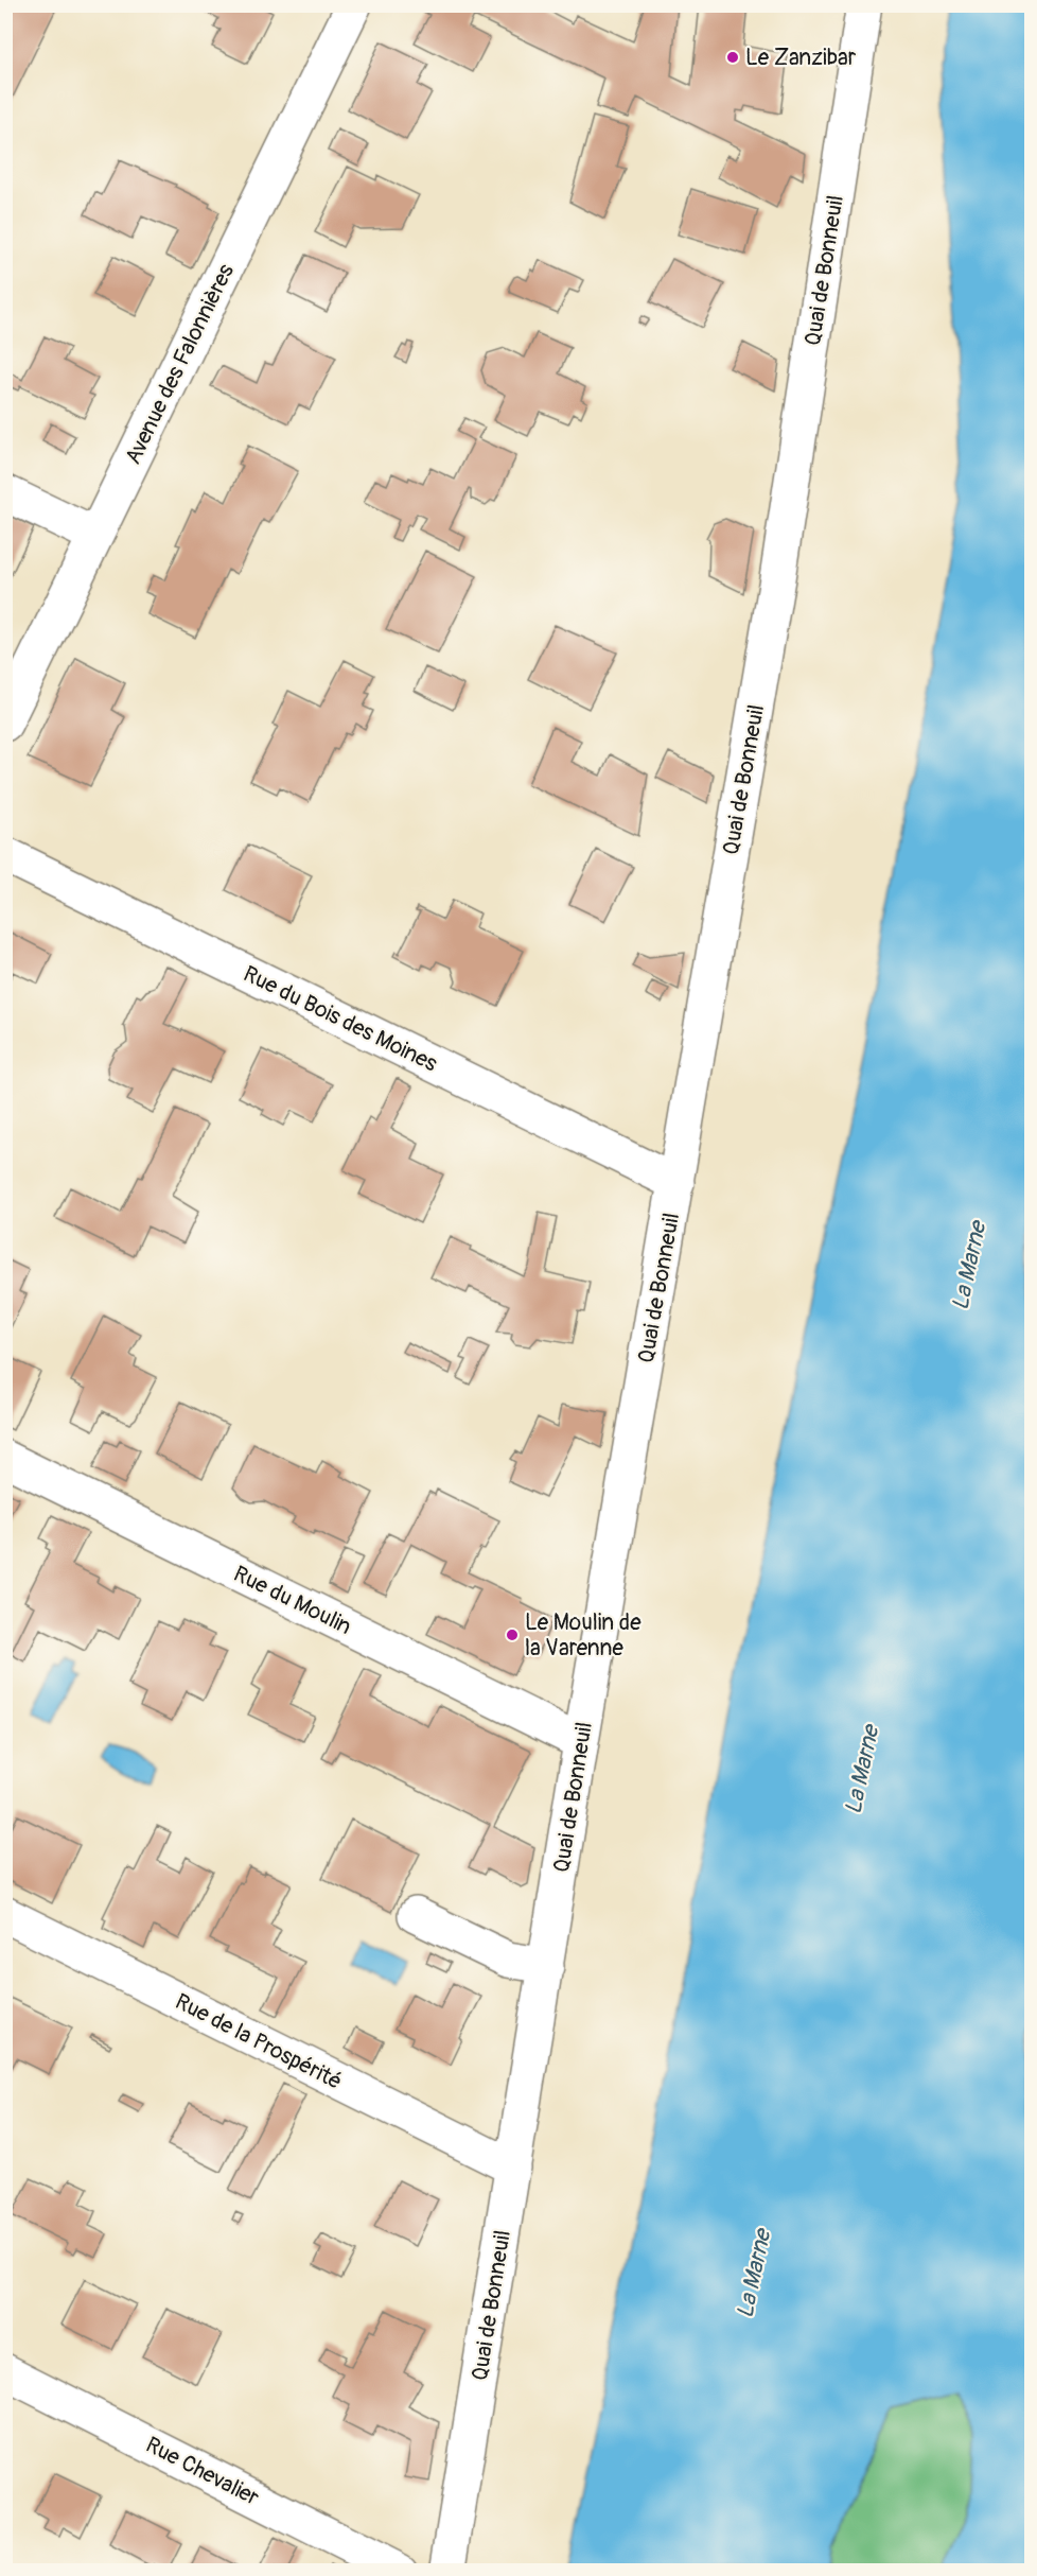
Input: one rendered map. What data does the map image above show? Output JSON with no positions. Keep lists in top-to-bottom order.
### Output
{
  "streets": {
    "street": [
      "Quai de Bonneuil",
      "Avenue des Falonnières",
      "Rue du Bois des Moines",
      "Rue du Moulin",
      "Rue de la Prospérité",
      "Rue Chevalier"
    ]
  },
  "crossings": [
    ["Quai de Bonneuil", "Rue du Bois des Moines"],
    ["Quai de Bonneuil", "Rue du Moulin"],
    ["Quai de Bonneuil", "Rue de la Prospérité"]
  ],
  "water": ["La Marne"],
  "places": ["Le Zanzibar", "Le Moulin de la Varenne"]
}
